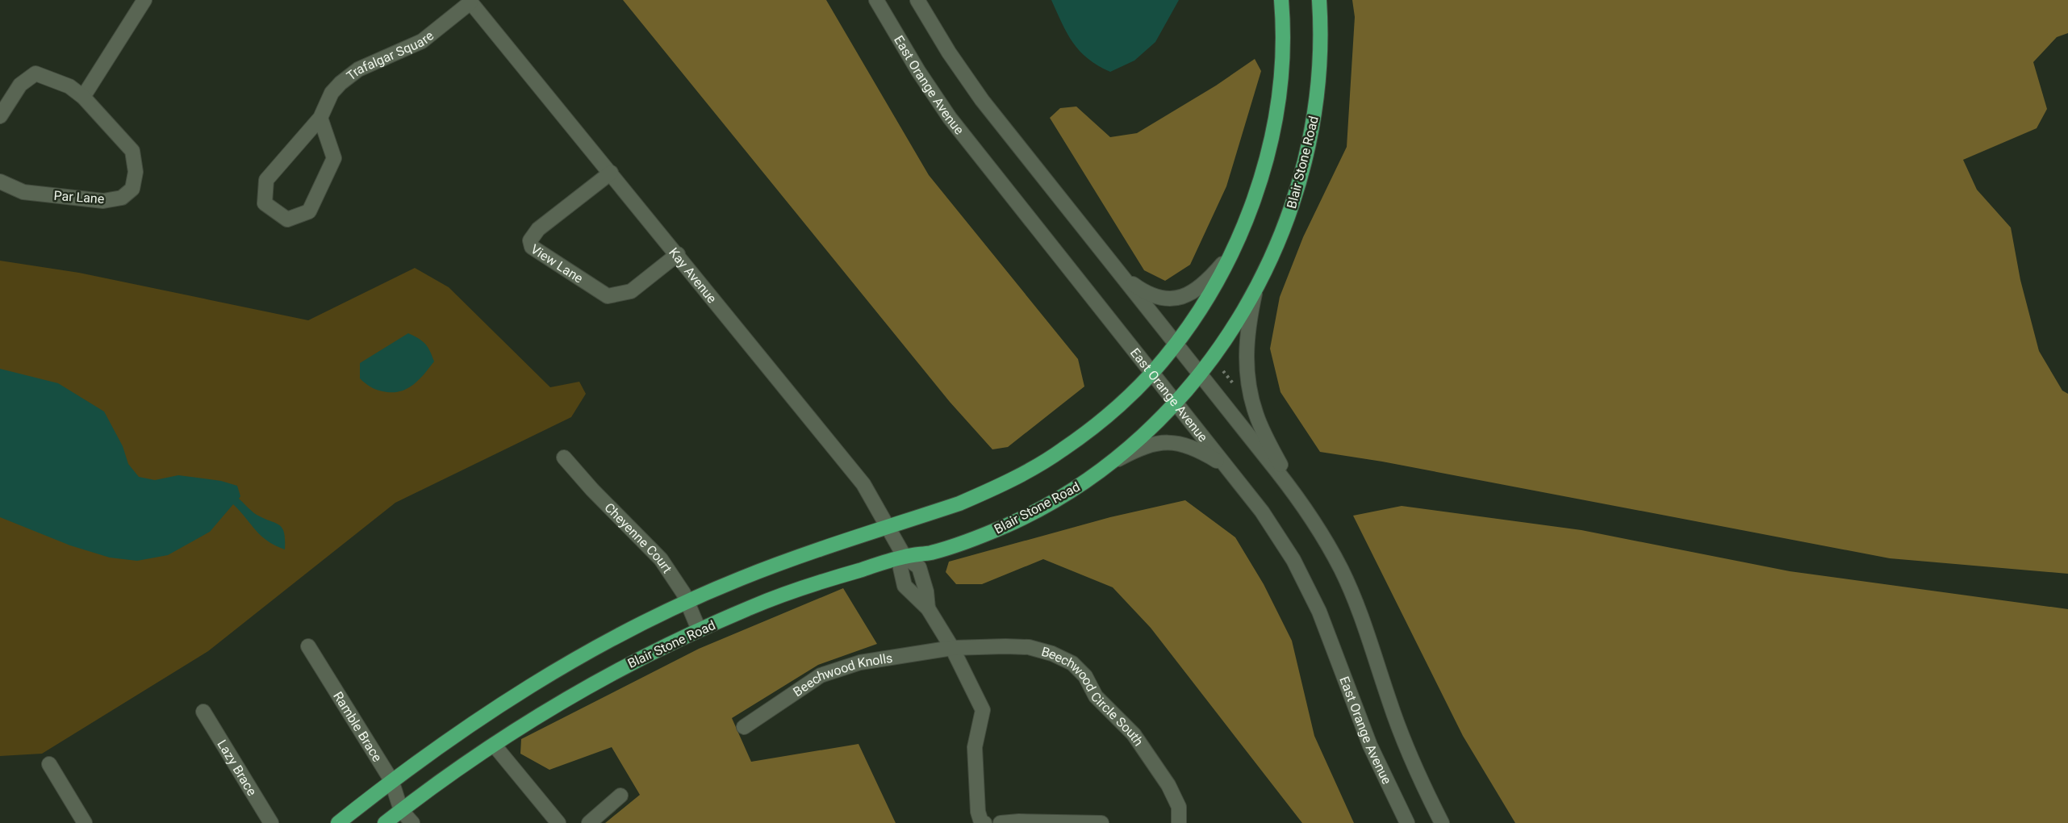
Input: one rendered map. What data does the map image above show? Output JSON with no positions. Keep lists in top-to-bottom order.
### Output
{
  "streets": {
    "main road": ["Blair Stone Road"],
    "street": [
      "Trafalgar Square",
      "East Orange Avenue",
      "Par Lane",
      "View Lane",
      "Kay Avenue",
      "Cheyenne Court",
      "Beechwood Knolls",
      "Beechwood Circle South",
      "Ramble Brace",
      "Lazy Brace"
    ]
  },
  "crossings": [
    ["Trafalgar Square", "Kay Avenue"],
    ["East Orange Avenue", "Blair Stone Road"],
    ["Blair Stone Road", "Kay Avenue"],
    ["Blair Stone Road", "Cheyenne Court"],
    ["Blair Stone Road", "Ramble Brace"],
    ["View Lane", "Kay Avenue"],
    ["Kay Avenue", "Beechwood Knolls"],
    ["Kay Avenue", "Beechwood Circle South"],
    ["Beechwood Knolls", "Beechwood Circle South"]
  ]
}
